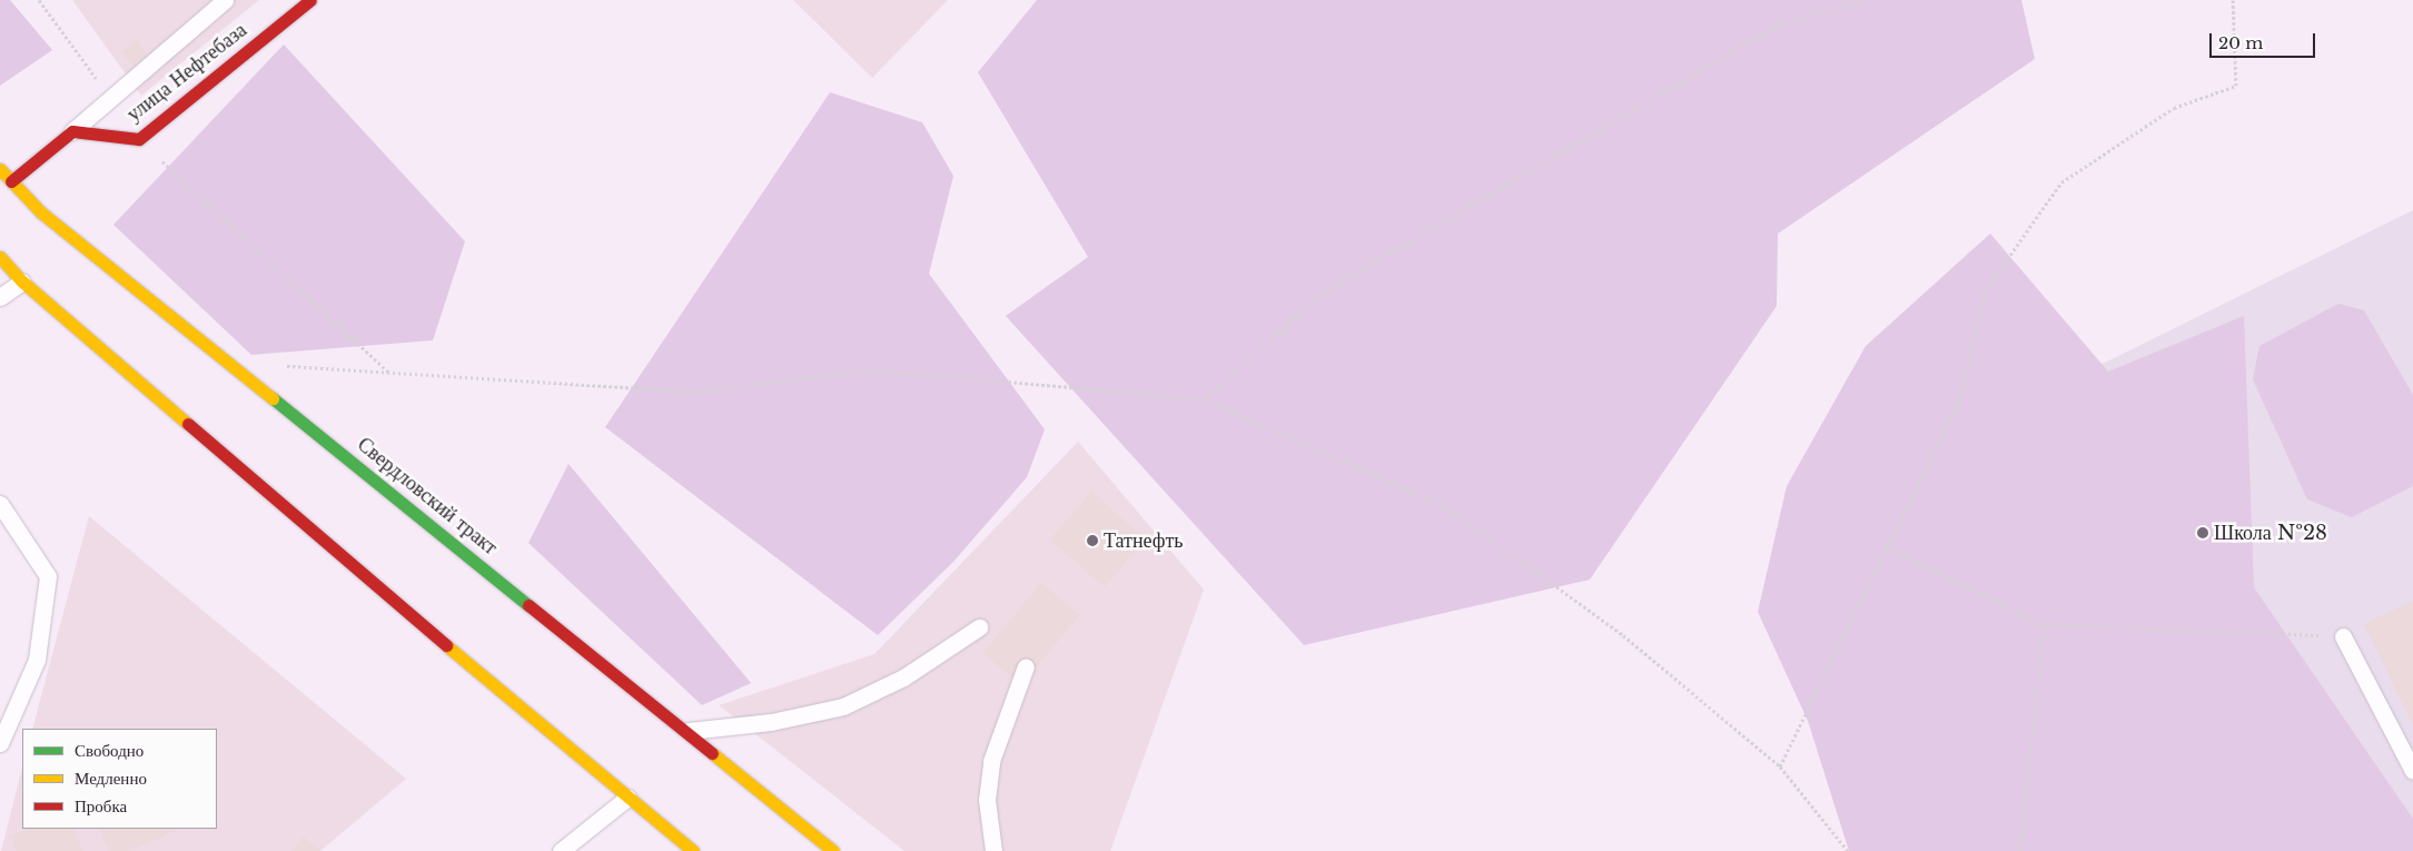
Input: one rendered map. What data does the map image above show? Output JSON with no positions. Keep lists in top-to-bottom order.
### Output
{
  "streets": {
    "main road": ["улица Нефтебаза", "Свердловский тракт"]
  },
  "places": ["Школа №28", "Татнефть"],
  "legend": ["Свободно", "Медленно", "Пробка"],
  "scale_bar": "20 m"
}
